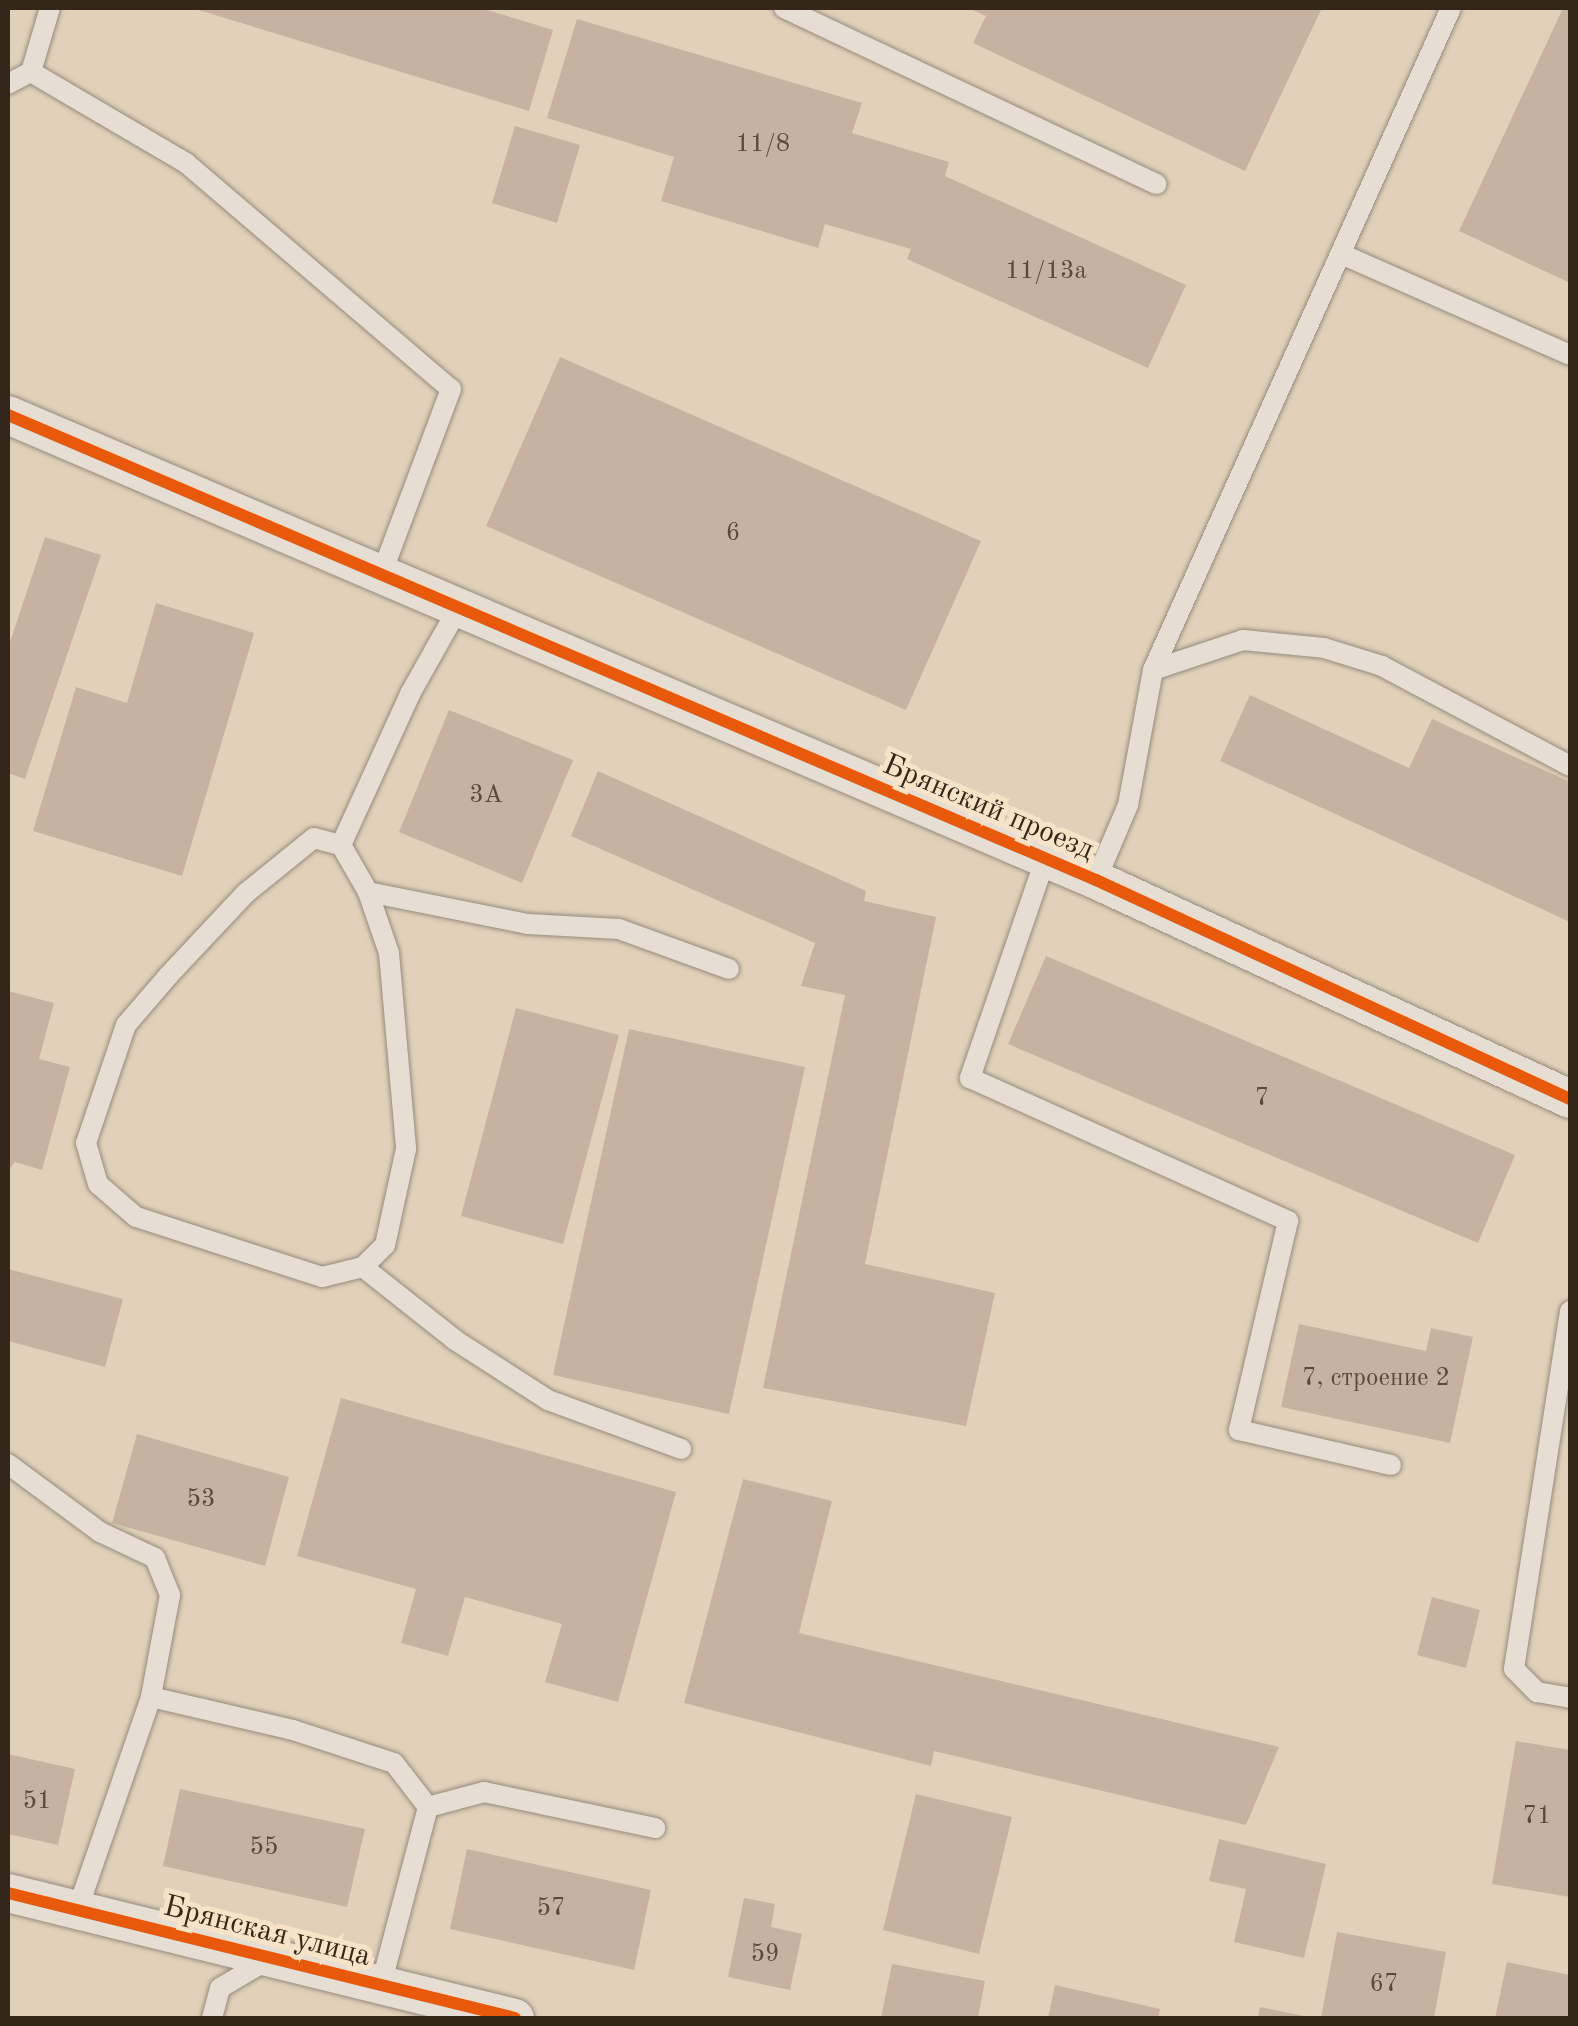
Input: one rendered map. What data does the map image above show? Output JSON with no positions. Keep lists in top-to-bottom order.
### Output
{
  "streets": {
    "street": ["Брянский проезд", "Брянская улица"]
  },
  "house_numbers": [
    "11/8",
    "11/13а",
    "6",
    "3А",
    "7",
    "7, строение 2",
    "53",
    "51",
    "71",
    "55",
    "57",
    "59",
    "67"
  ]
}
